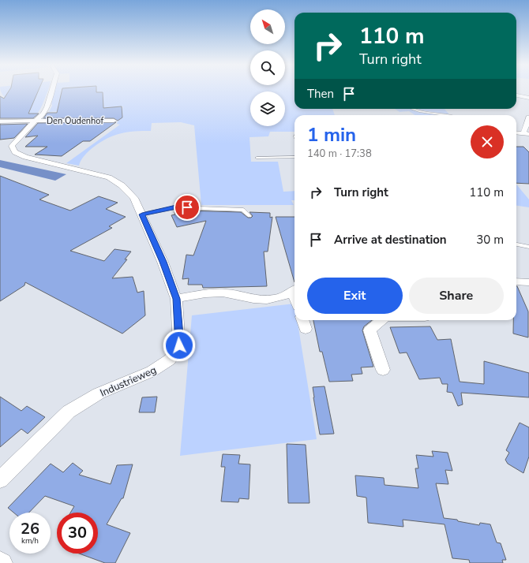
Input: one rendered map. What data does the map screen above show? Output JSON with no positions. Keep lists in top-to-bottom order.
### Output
{
  "streets": {
    "street": ["Den Oudenhof", "Industrieweg"]
  },
  "crossings": [
    ["Den Oudenhof", "Industrieweg"]
  ],
  "north": "top left",
  "page": {
    "turn": ["110 m", "Turn right"],
    "then": "Then",
    "heading": ["1 min", "140 m · 17:38"],
    "list": [
      {
        "name": "Turn right",
        "value": "110 m"
      },
      {
        "name": "Arrive at destination",
        "value": "30 m"
      }
    ],
    "buttons": ["Exit", "Share"],
    "speed": "26 km/h",
    "limit": "30"
  }
}
